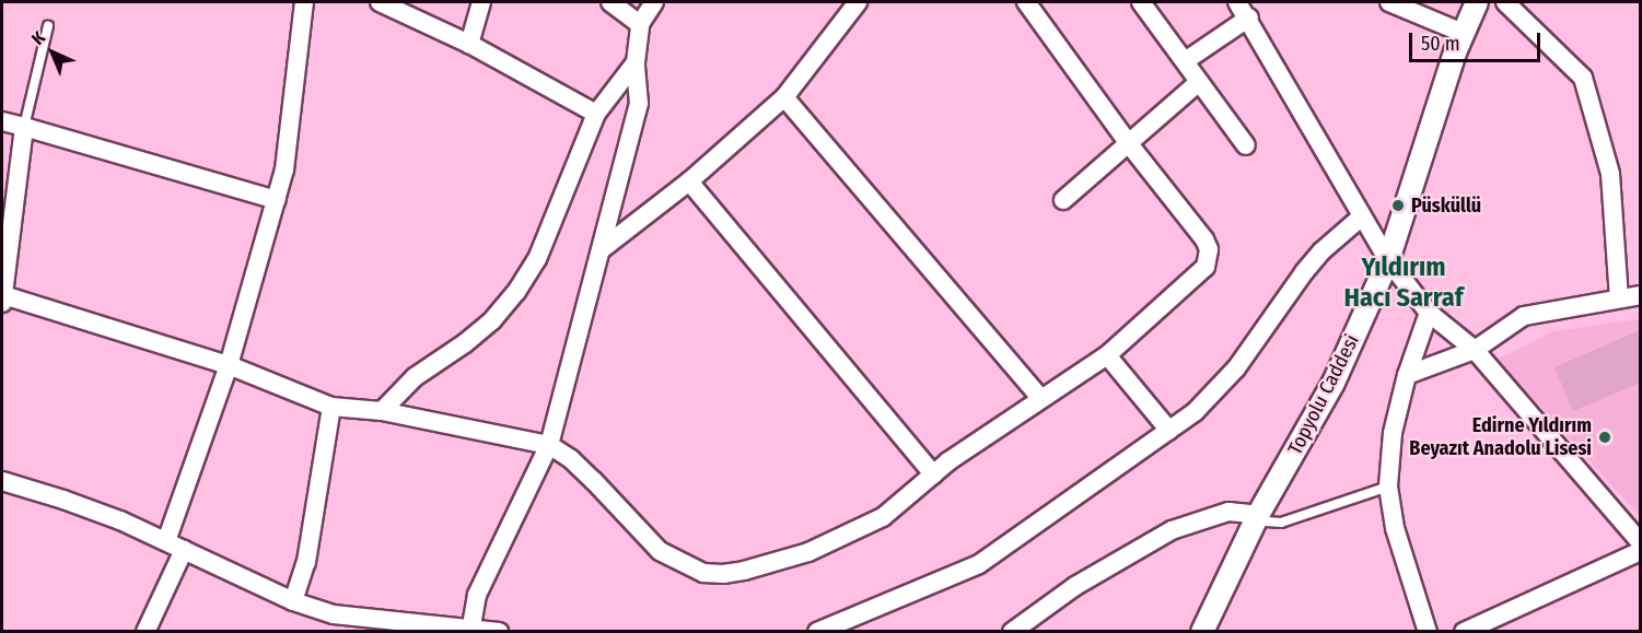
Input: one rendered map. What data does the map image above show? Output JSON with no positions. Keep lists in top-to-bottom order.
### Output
{
  "streets": {
    "street": ["Topyolu Caddesi"]
  },
  "districts": ["Yıldırım Hacı Sarraf"],
  "places": ["Püsküllü", "Edirne Yıldırım Beyazıt Anadolu Lisesi"],
  "scale_bar": "50 m",
  "north": "top left"
}
